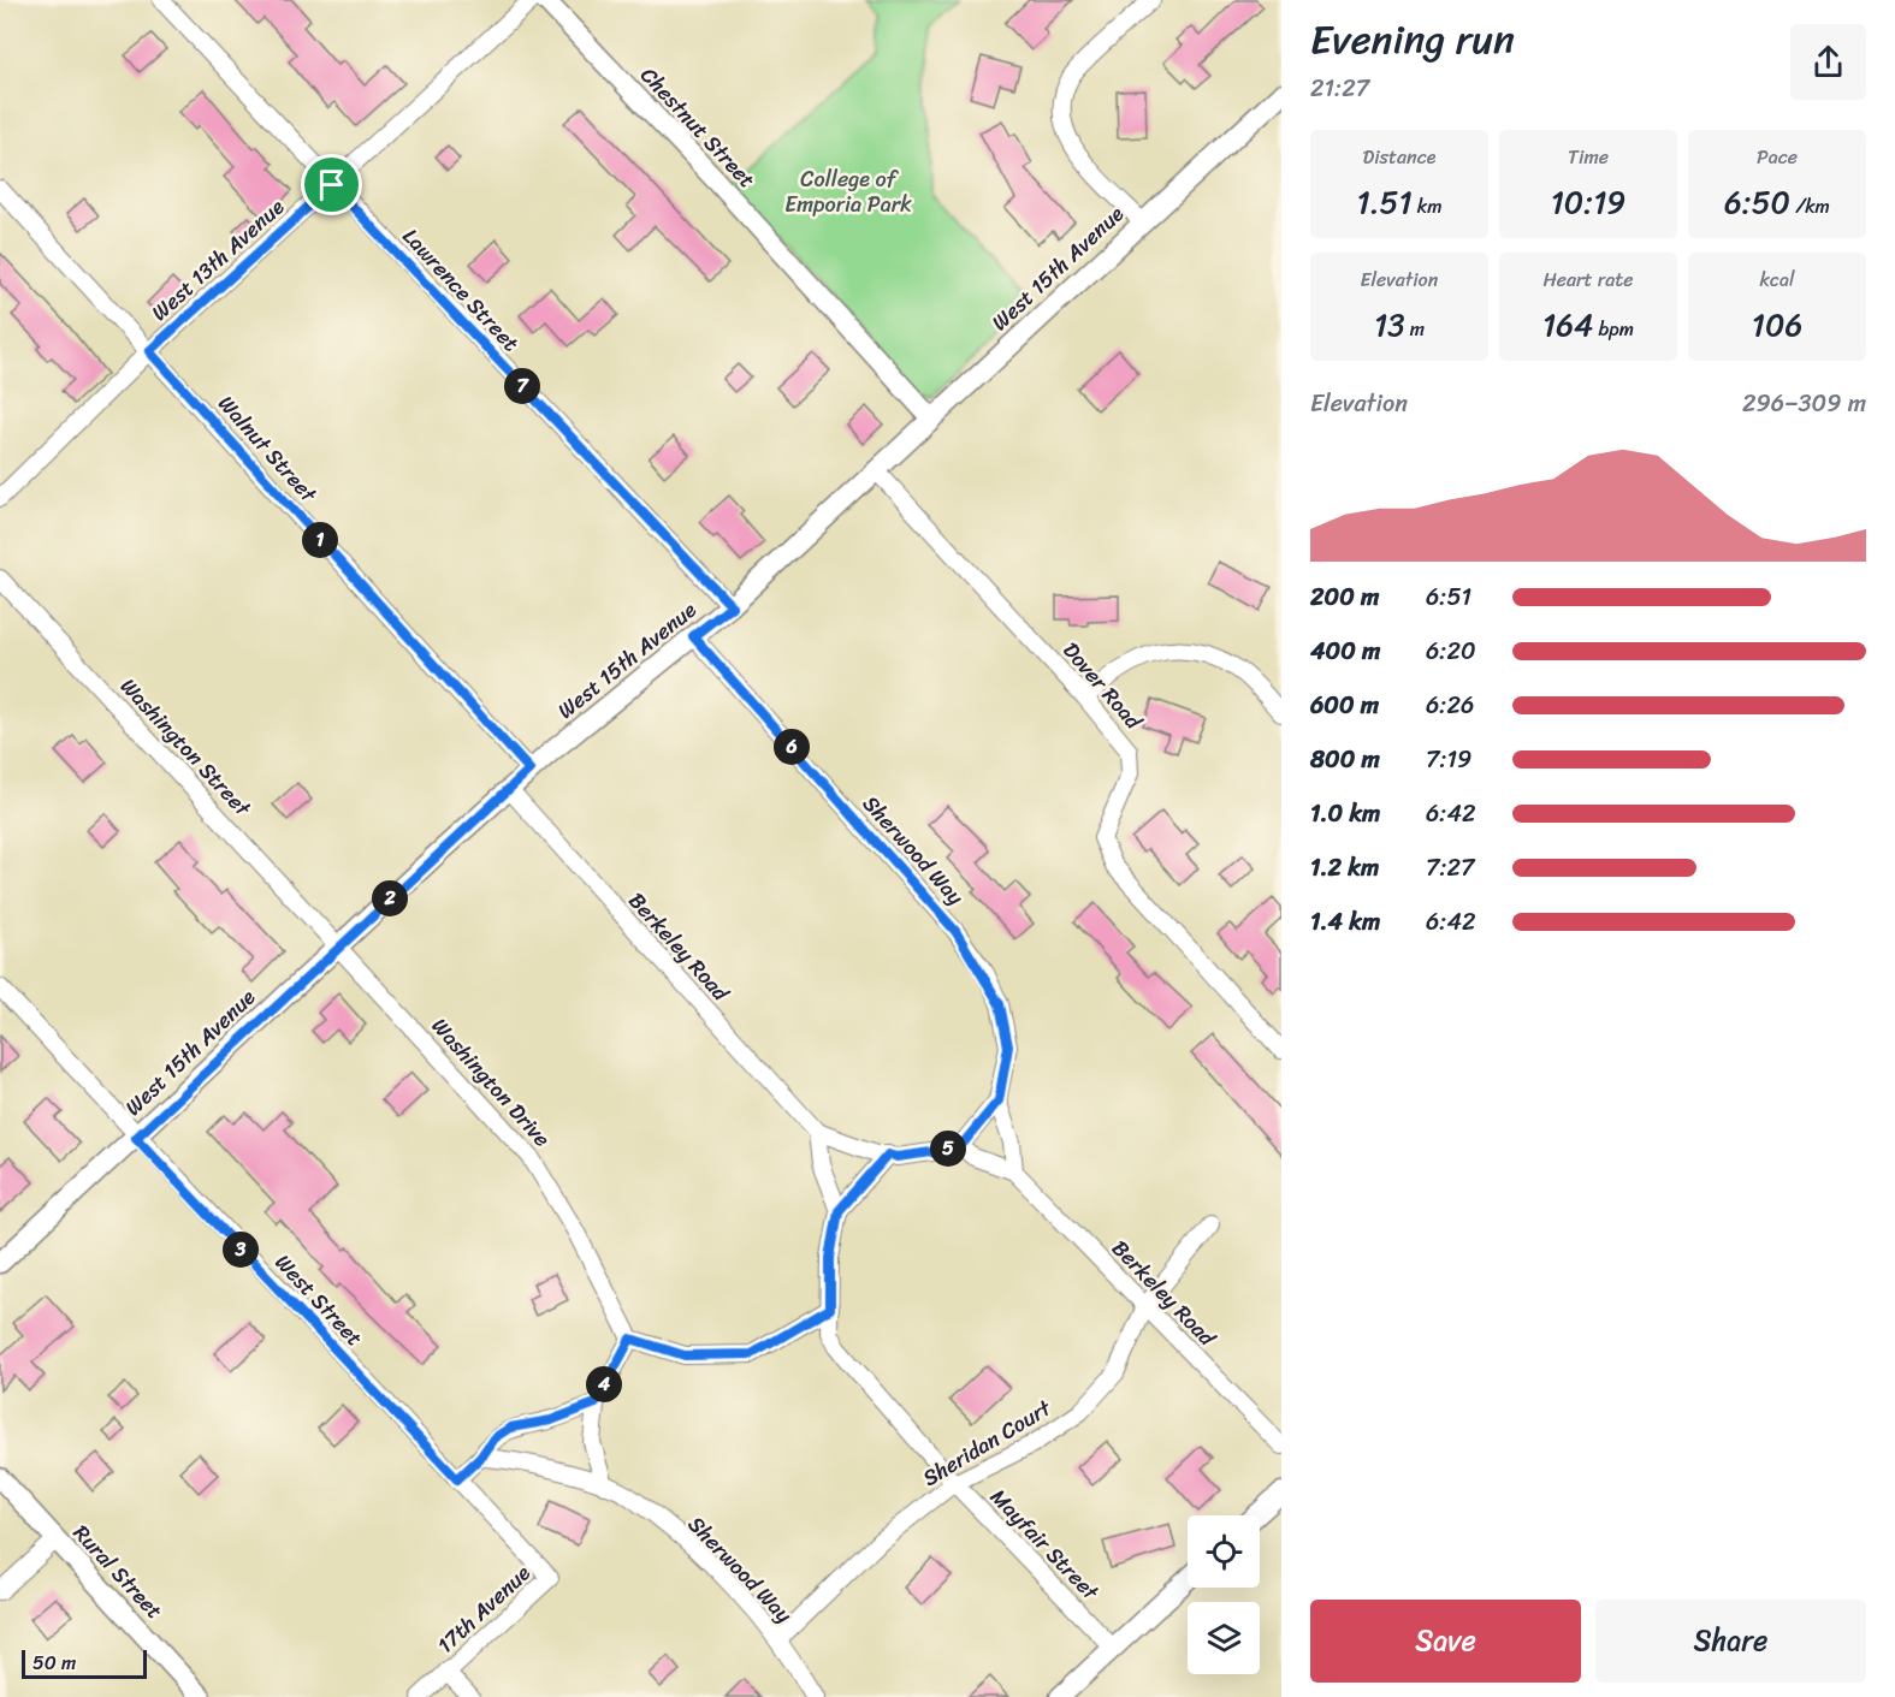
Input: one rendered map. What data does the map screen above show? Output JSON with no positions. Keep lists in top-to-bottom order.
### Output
{
  "streets": {
    "street": [
      "Chestnut Street",
      "West 13th Avenue",
      "West 15th Avenue",
      "Lawrence Street",
      "Walnut Street",
      "Dover Road",
      "Washington Street",
      "Sherwood Way",
      "Berkeley Road",
      "Washington Drive",
      "West Street",
      "Sheridan Court",
      "Mayfair Street",
      "Rural Street",
      "17th Avenue"
    ]
  },
  "crossings": [
    ["Chestnut Street", "West 15th Avenue"],
    ["West 13th Avenue", "Lawrence Street"],
    ["West 13th Avenue", "Walnut Street"],
    ["West 15th Avenue", "Lawrence Street"],
    ["West 15th Avenue", "Walnut Street"],
    ["West 15th Avenue", "Dover Road"],
    ["West 15th Avenue", "Washington Street"],
    ["West 15th Avenue", "Sherwood Way"],
    ["West 15th Avenue", "Berkeley Road"],
    ["West 15th Avenue", "Washington Drive"],
    ["West 15th Avenue", "West Street"],
    ["Washington Street", "Washington Drive"],
    ["Sherwood Way", "Berkeley Road"],
    ["Sherwood Way", "Sheridan Court"],
    ["Berkeley Road", "Sheridan Court"],
    ["West Street", "17th Avenue"],
    ["Sheridan Court", "Mayfair Street"]
  ],
  "parks": ["College of Emporia Park"],
  "scale_bar": "50 m",
  "page": {
    "heading": ["Evening run", "21:27"],
    "stats": [
      ["Distance", "1.51 km"],
      ["Time", "10:19"],
      ["Pace", "6:50 /km"],
      ["Elevation", "13 m"],
      ["Heart rate", "164 bpm"],
      ["kcal", "106"]
    ],
    "pins": [
      "7",
      "1",
      "6",
      "2",
      "5",
      "3",
      "4"
    ],
    "chart": ["Elevation", "296–309 m"],
    "list": [
      {
        "name": "200 m",
        "note": "6:51"
      },
      {
        "name": "400 m",
        "note": "6:20"
      },
      {
        "name": "600 m",
        "note": "6:26"
      },
      {
        "name": "800 m",
        "note": "7:19"
      },
      {
        "name": "1.0 km",
        "note": "6:42"
      },
      {
        "name": "1.2 km",
        "note": "7:27"
      },
      {
        "name": "1.4 km",
        "note": "6:42"
      }
    ],
    "buttons": ["Save", "Share"],
    "scale": "50 m"
  }
}
